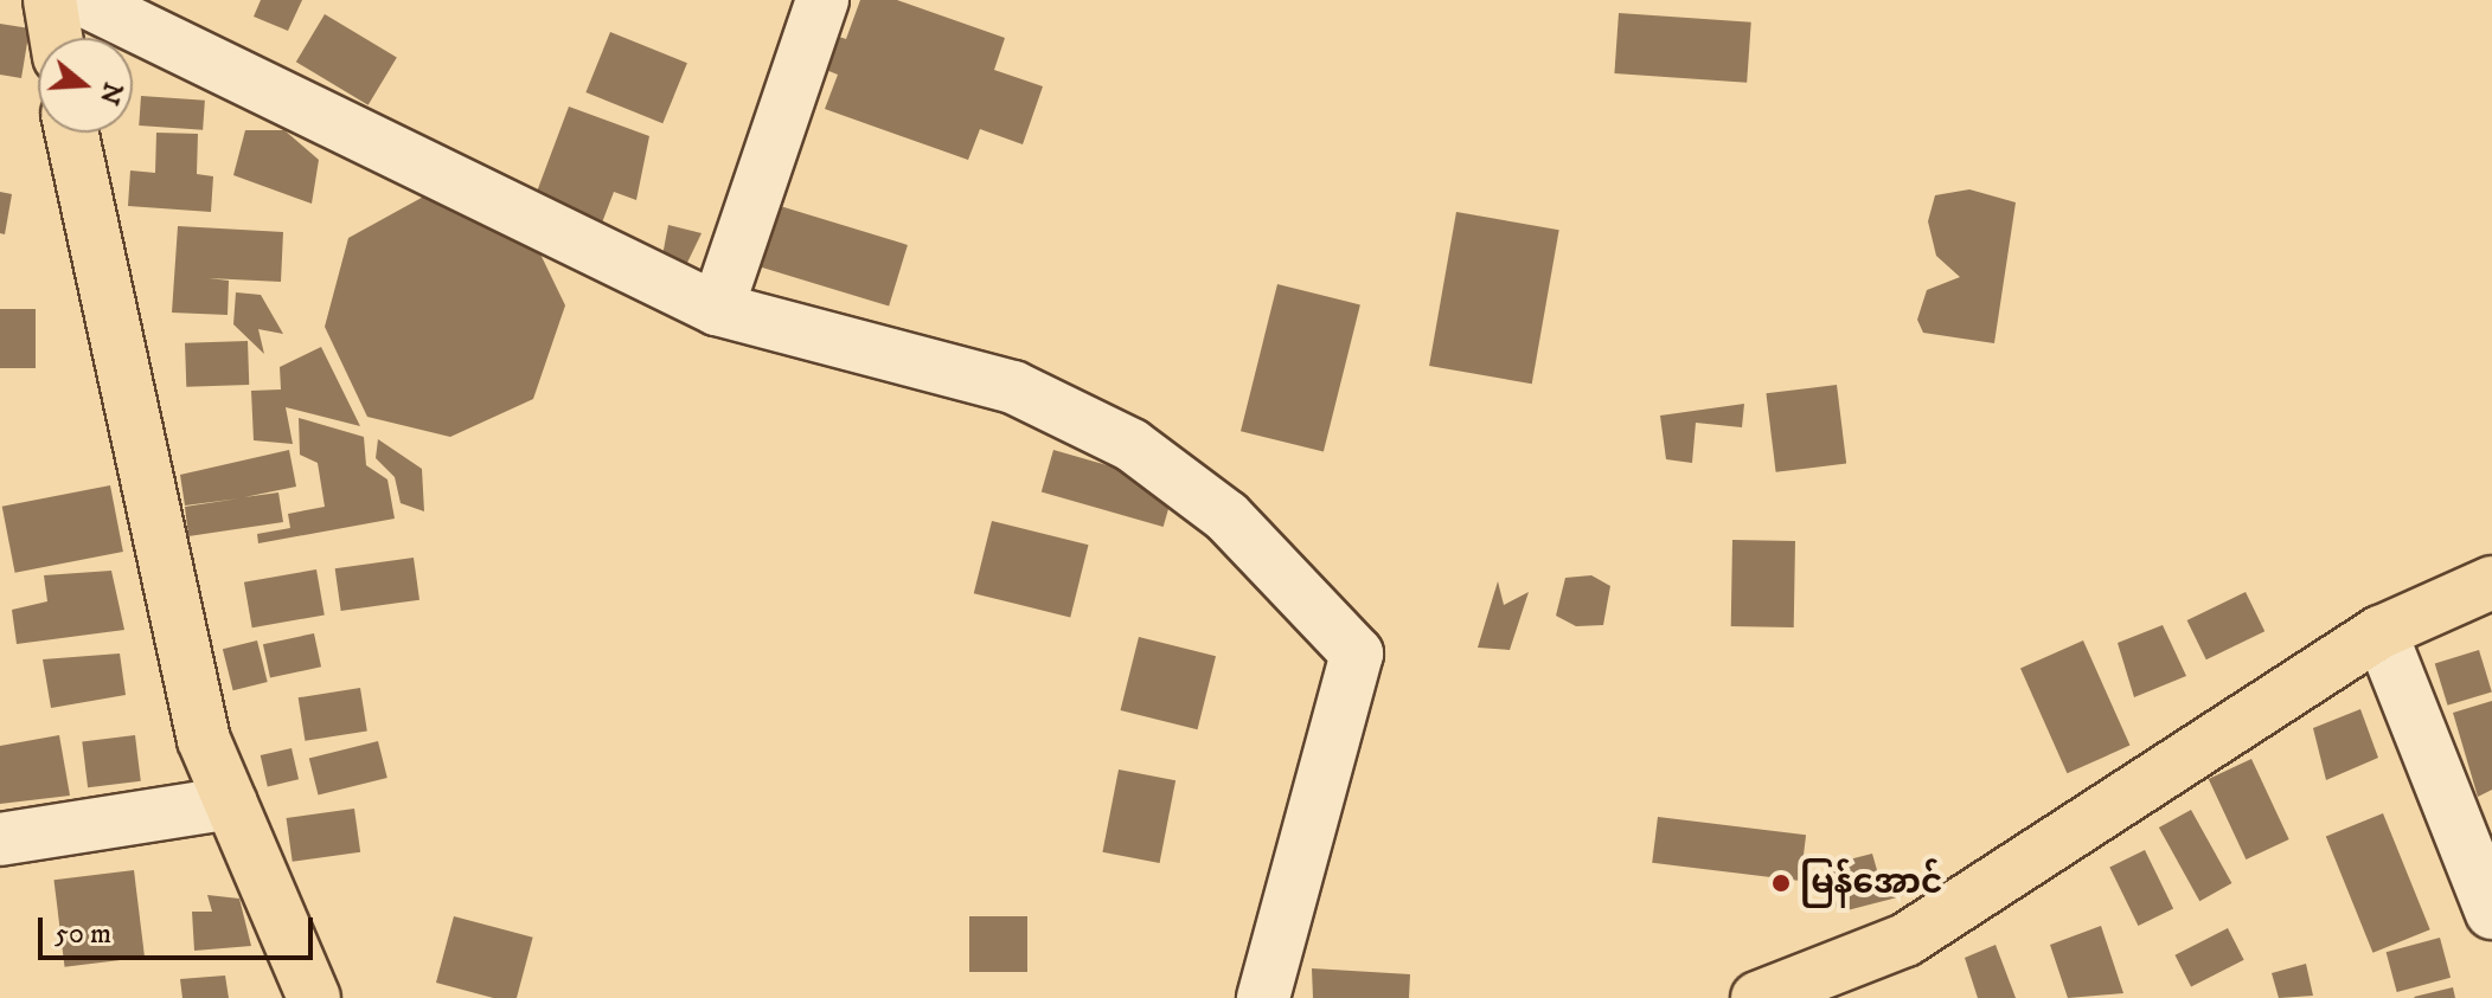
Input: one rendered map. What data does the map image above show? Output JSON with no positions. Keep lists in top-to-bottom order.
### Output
{
  "places": ["မြန်အောင်"],
  "scale_bar": "50 m",
  "north": "right"
}
